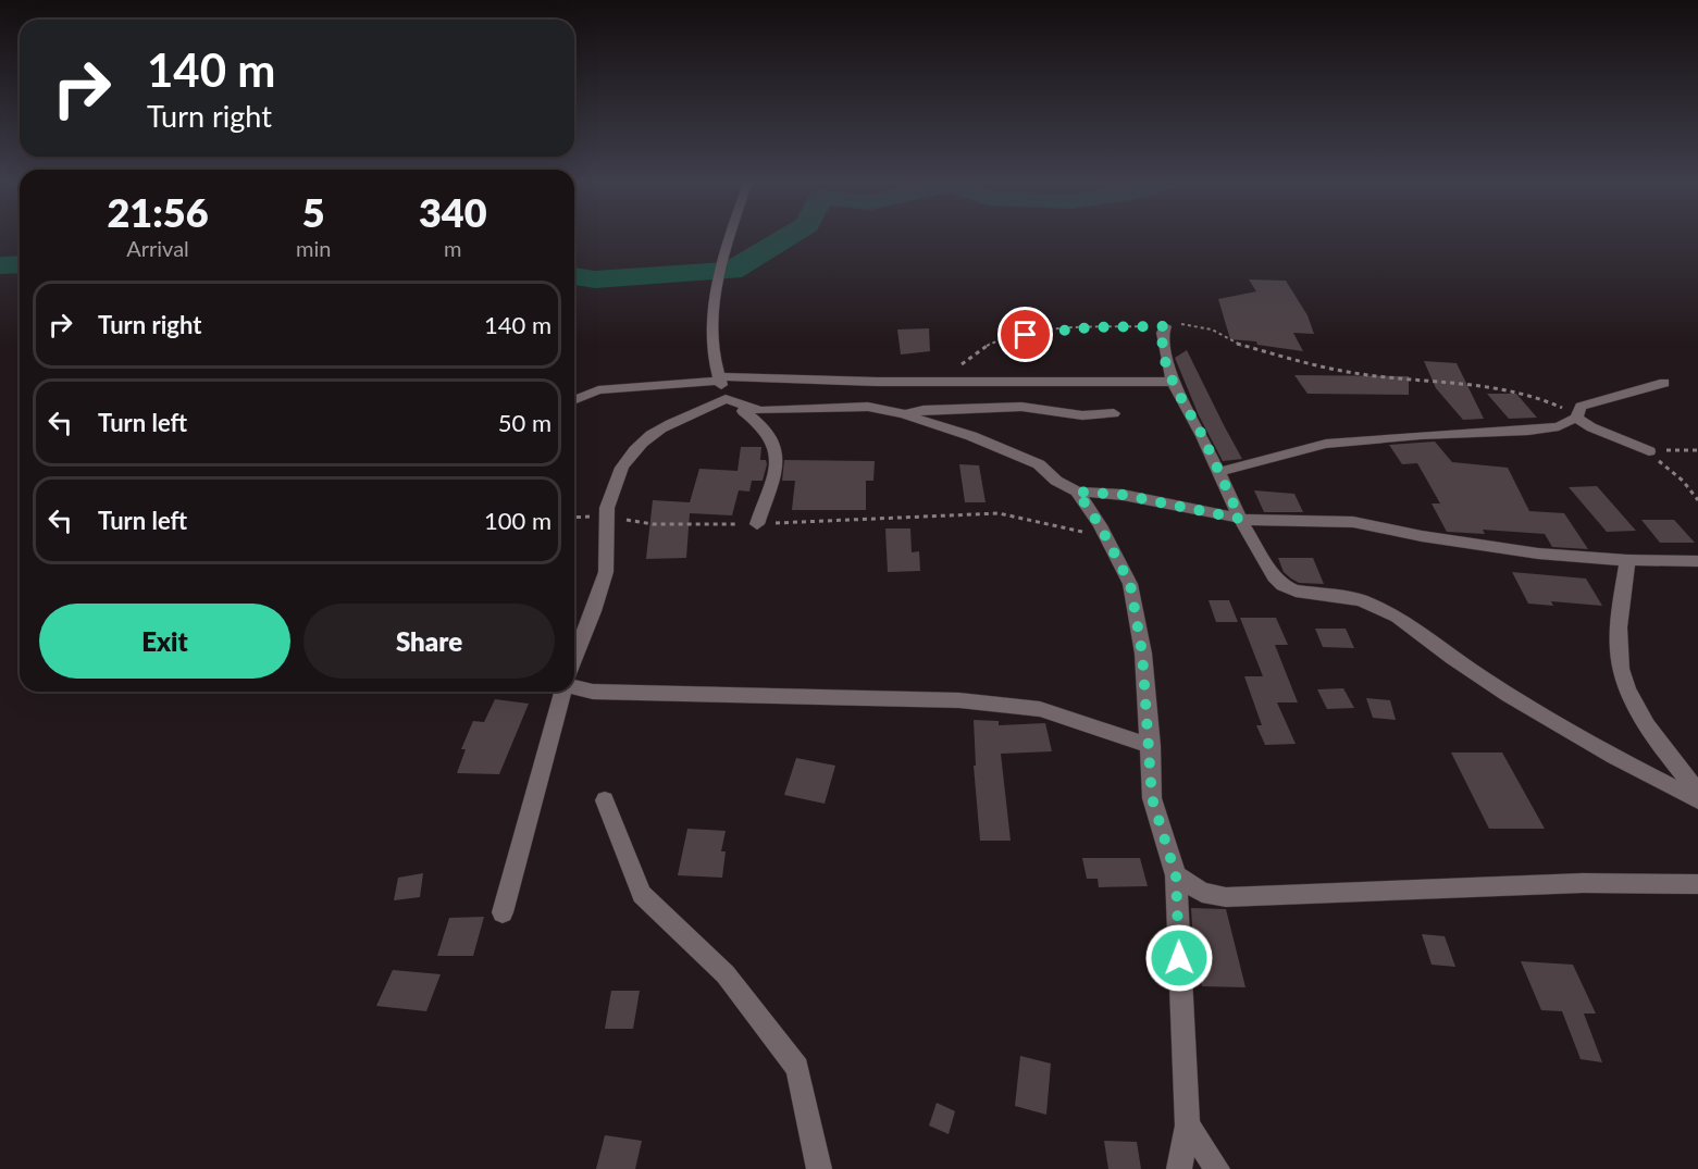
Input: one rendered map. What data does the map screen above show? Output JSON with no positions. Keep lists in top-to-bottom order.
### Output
{
  "page": {
    "turn": ["140 m", "Turn right"],
    "eta": [
      "21:56",
      "Arrival",
      "5",
      "min",
      "340",
      "m"
    ],
    "list": [
      {
        "name": "Turn right",
        "value": "140 m"
      },
      {
        "name": "Turn left",
        "value": "50 m"
      },
      {
        "name": "Turn left",
        "value": "100 m"
      }
    ],
    "buttons": ["Exit", "Share"]
  }
}
